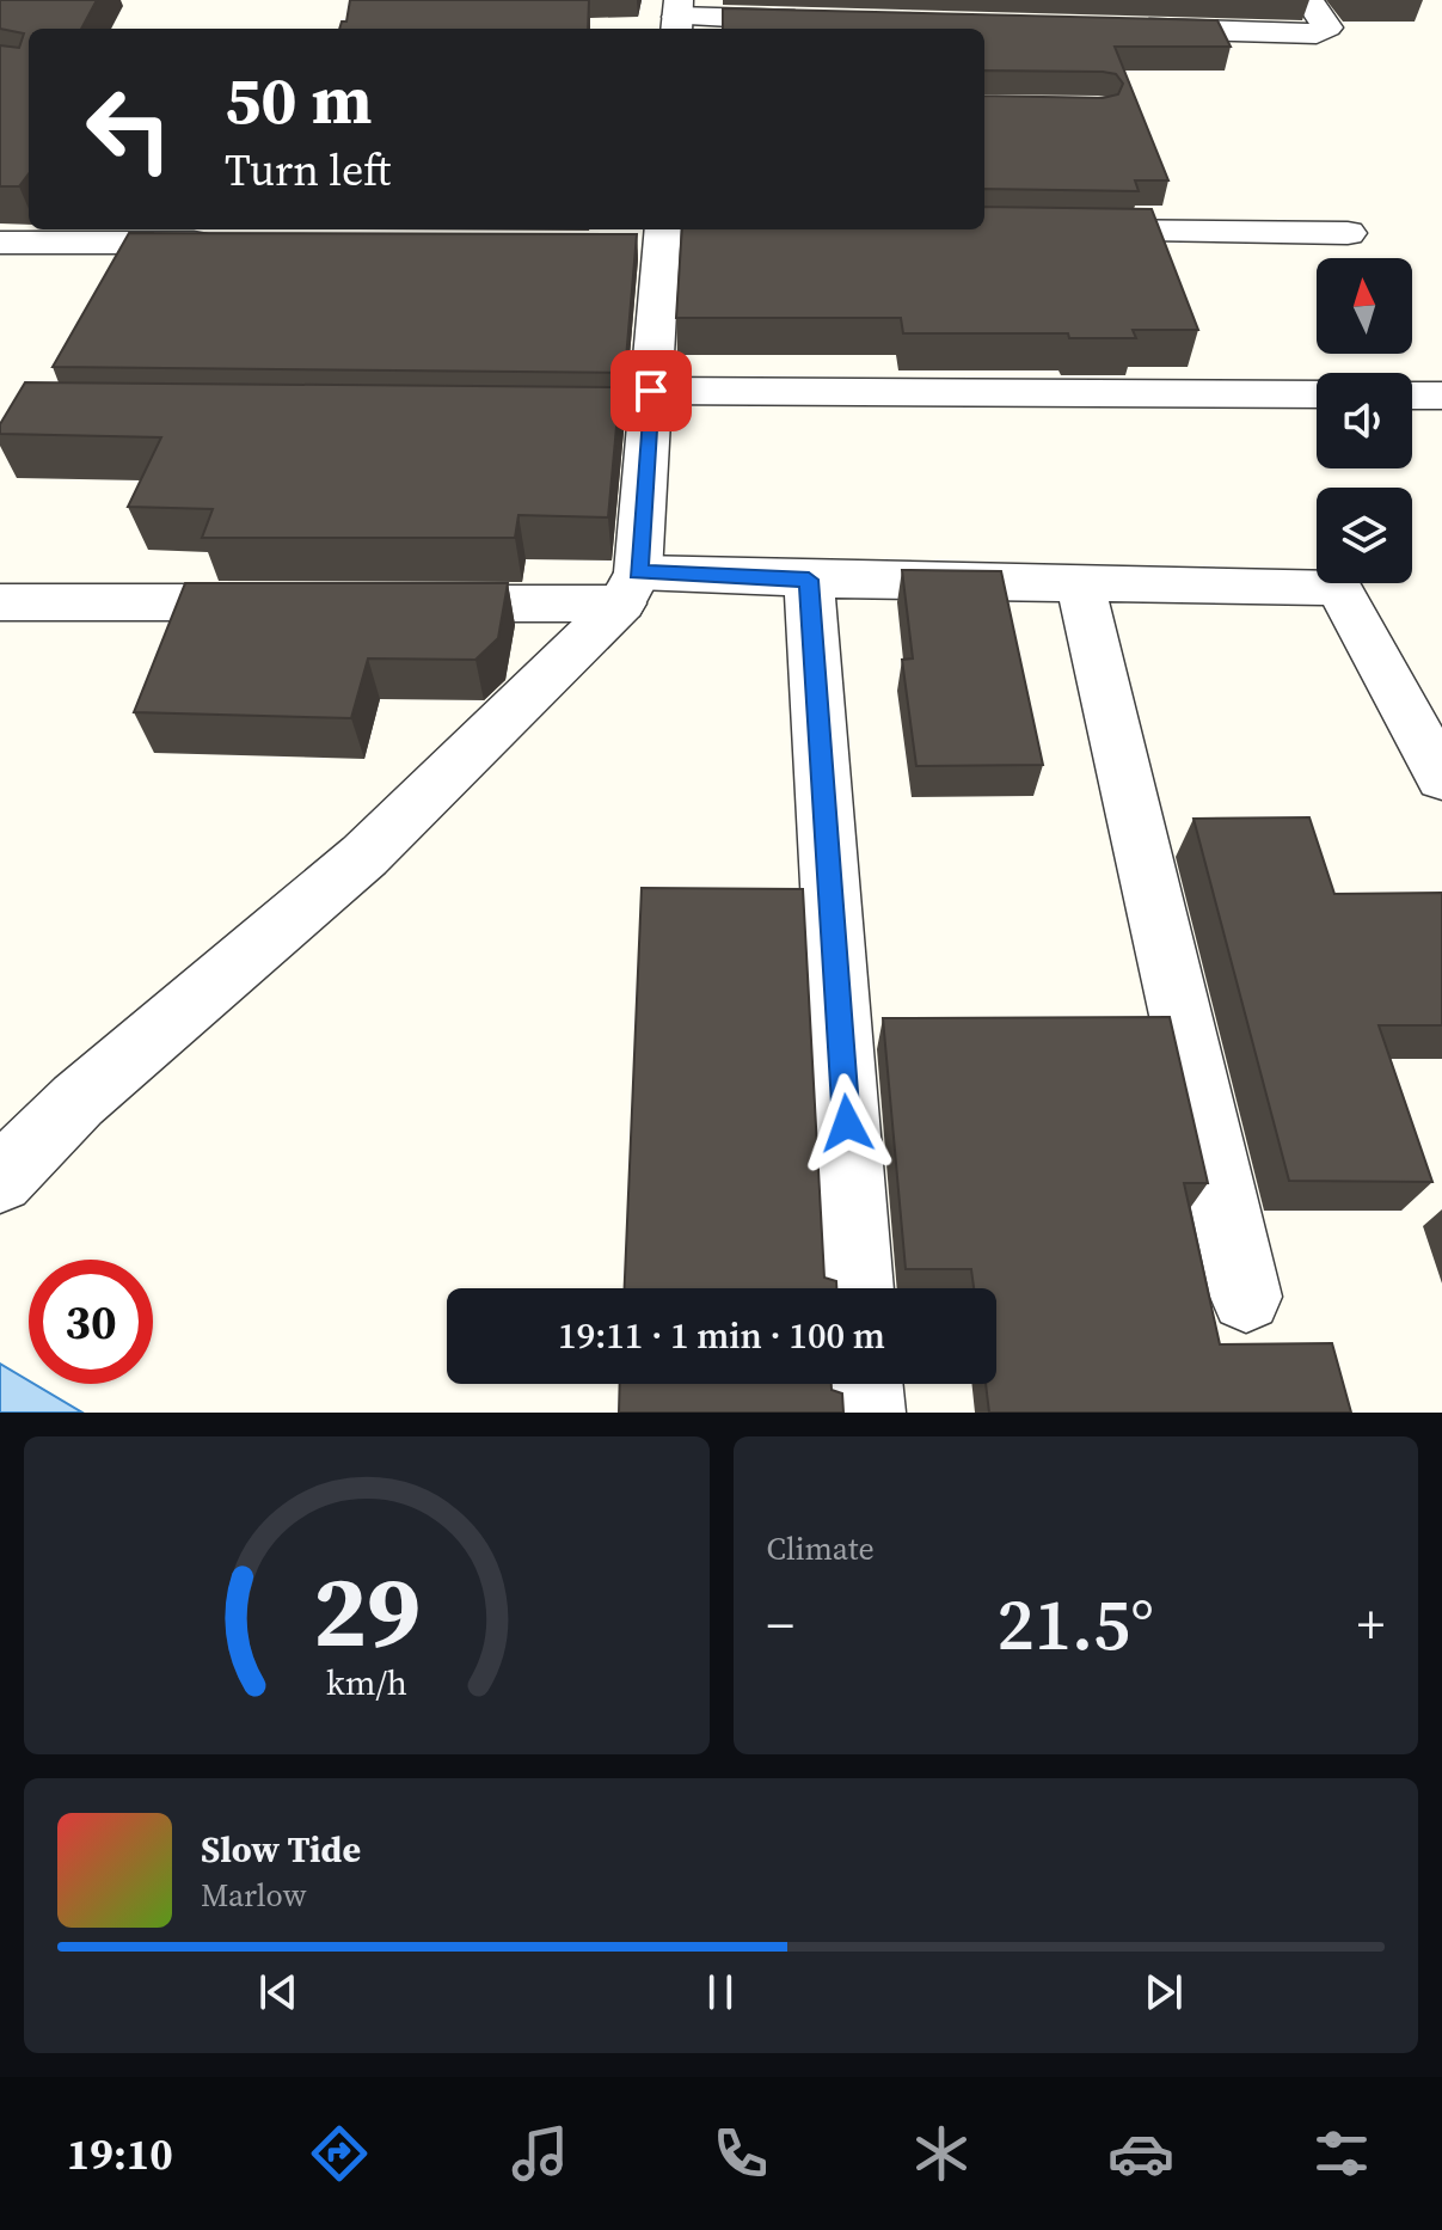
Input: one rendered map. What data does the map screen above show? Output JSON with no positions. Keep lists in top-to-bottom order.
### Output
{
  "north": "top",
  "page": {
    "turn": ["50 m", "Turn left"],
    "limit": "30",
    "trip": "19:11 · 1 min · 100 m",
    "tile": "Climate",
    "heat": ["−", "21.5°", "+"],
    "song": ["Slow Tide", "Marlow"],
    "tabs": "19:10",
    "gauge": ["29", "km/h"]
  }
}
